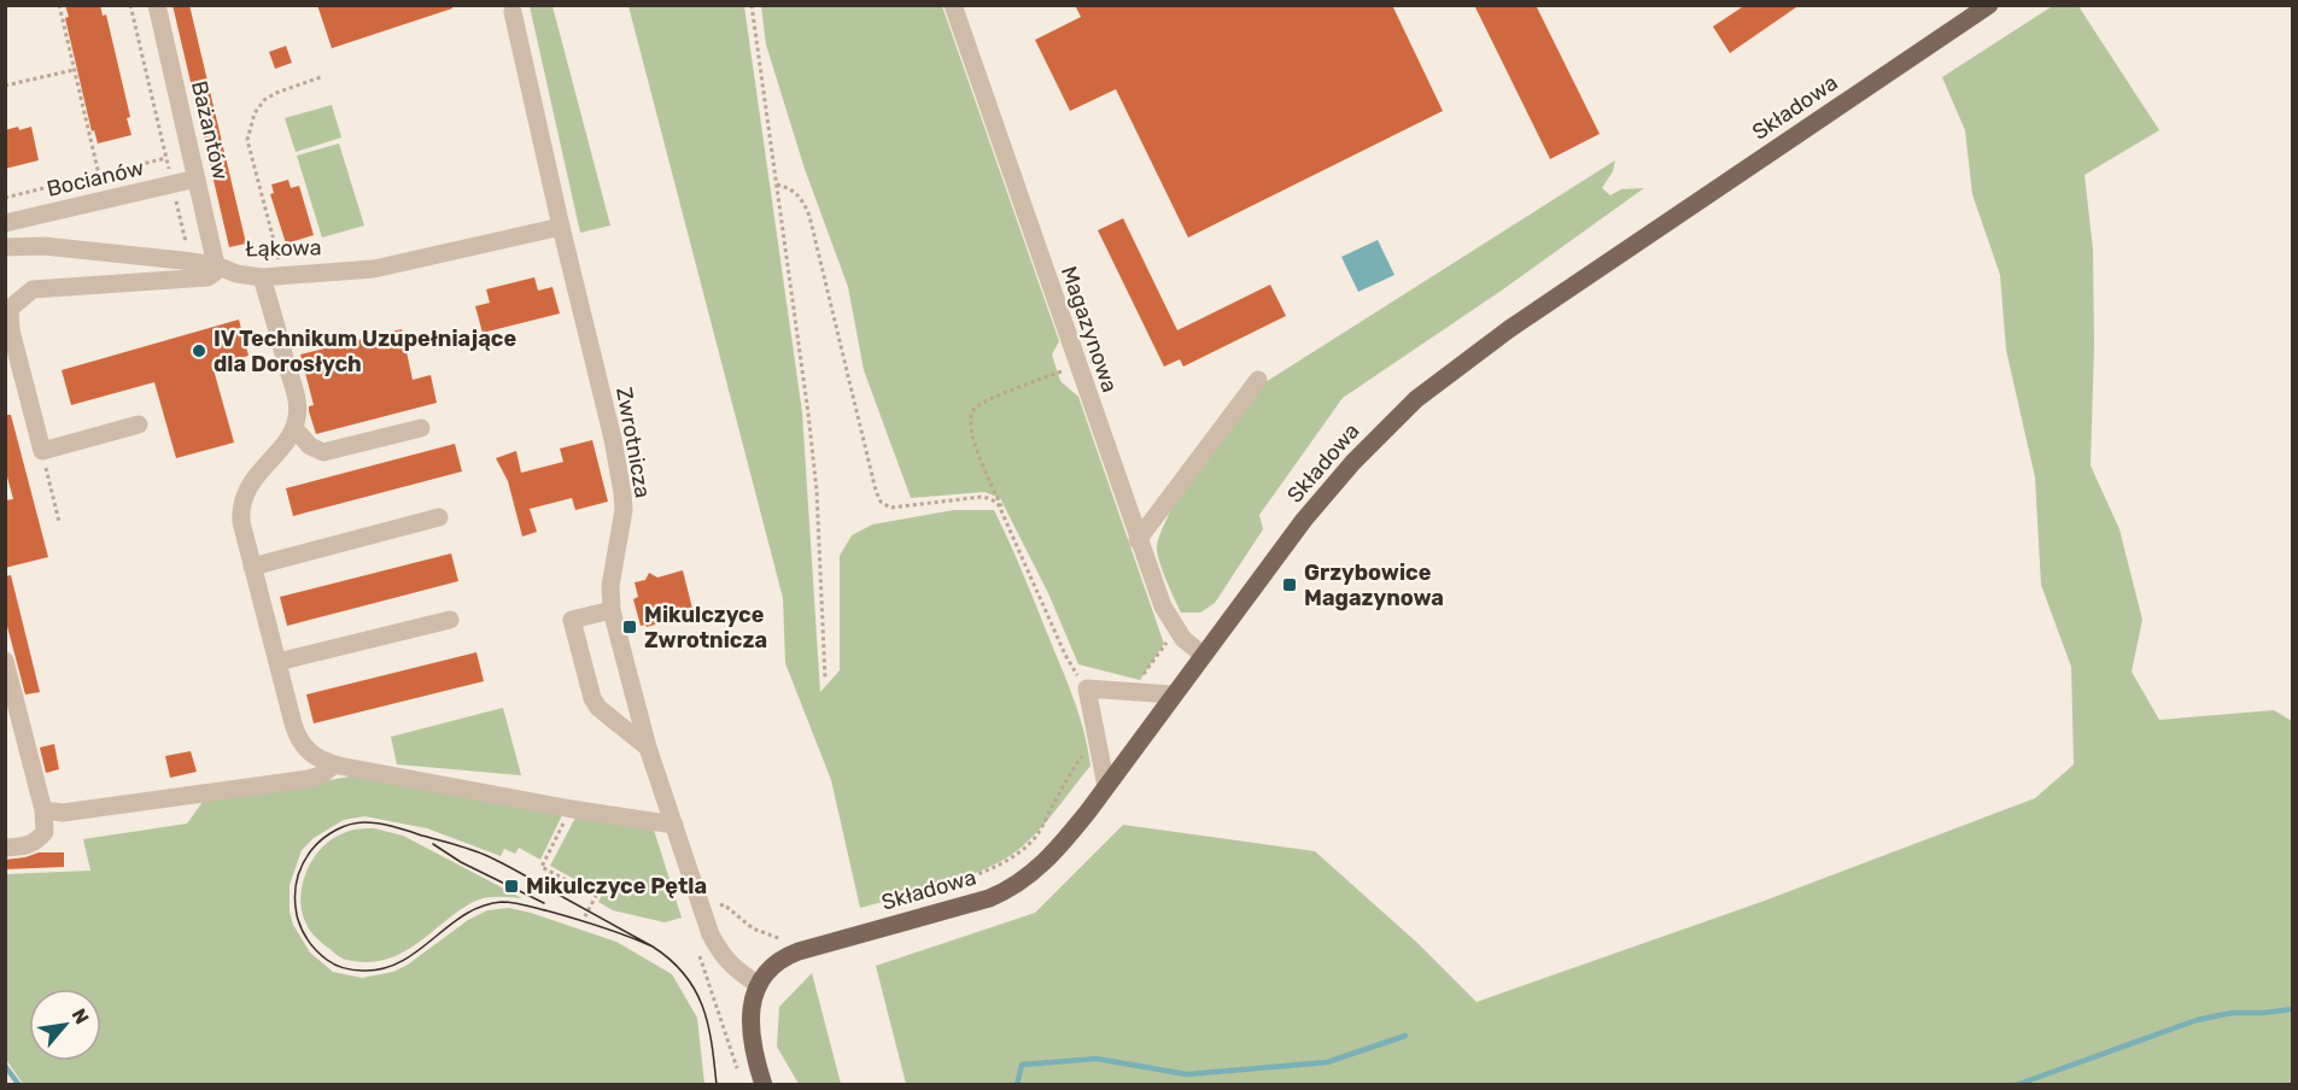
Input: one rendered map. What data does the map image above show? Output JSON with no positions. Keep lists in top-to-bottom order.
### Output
{
  "streets": {
    "main road": ["Składowa"],
    "street": [
      "Bażantów",
      "Bocianów",
      "Łąkowa",
      "Magazynowa",
      "Zwrotnicza"
    ]
  },
  "crossings": [
    ["Składowa", "Magazynowa"],
    ["Składowa", "Zwrotnicza"],
    ["Bażantów", "Bocianów"],
    ["Bażantów", "Łąkowa"],
    ["Łąkowa", "Zwrotnicza"]
  ],
  "places": {
    "other": ["IV Technikum Uzupełniające dla Dorosłych"],
    "transit": ["Grzybowice Magazynowa", "Mikulczyce Zwrotnicza", "Mikulczyce Pętla"]
  },
  "north": "top right"
}
